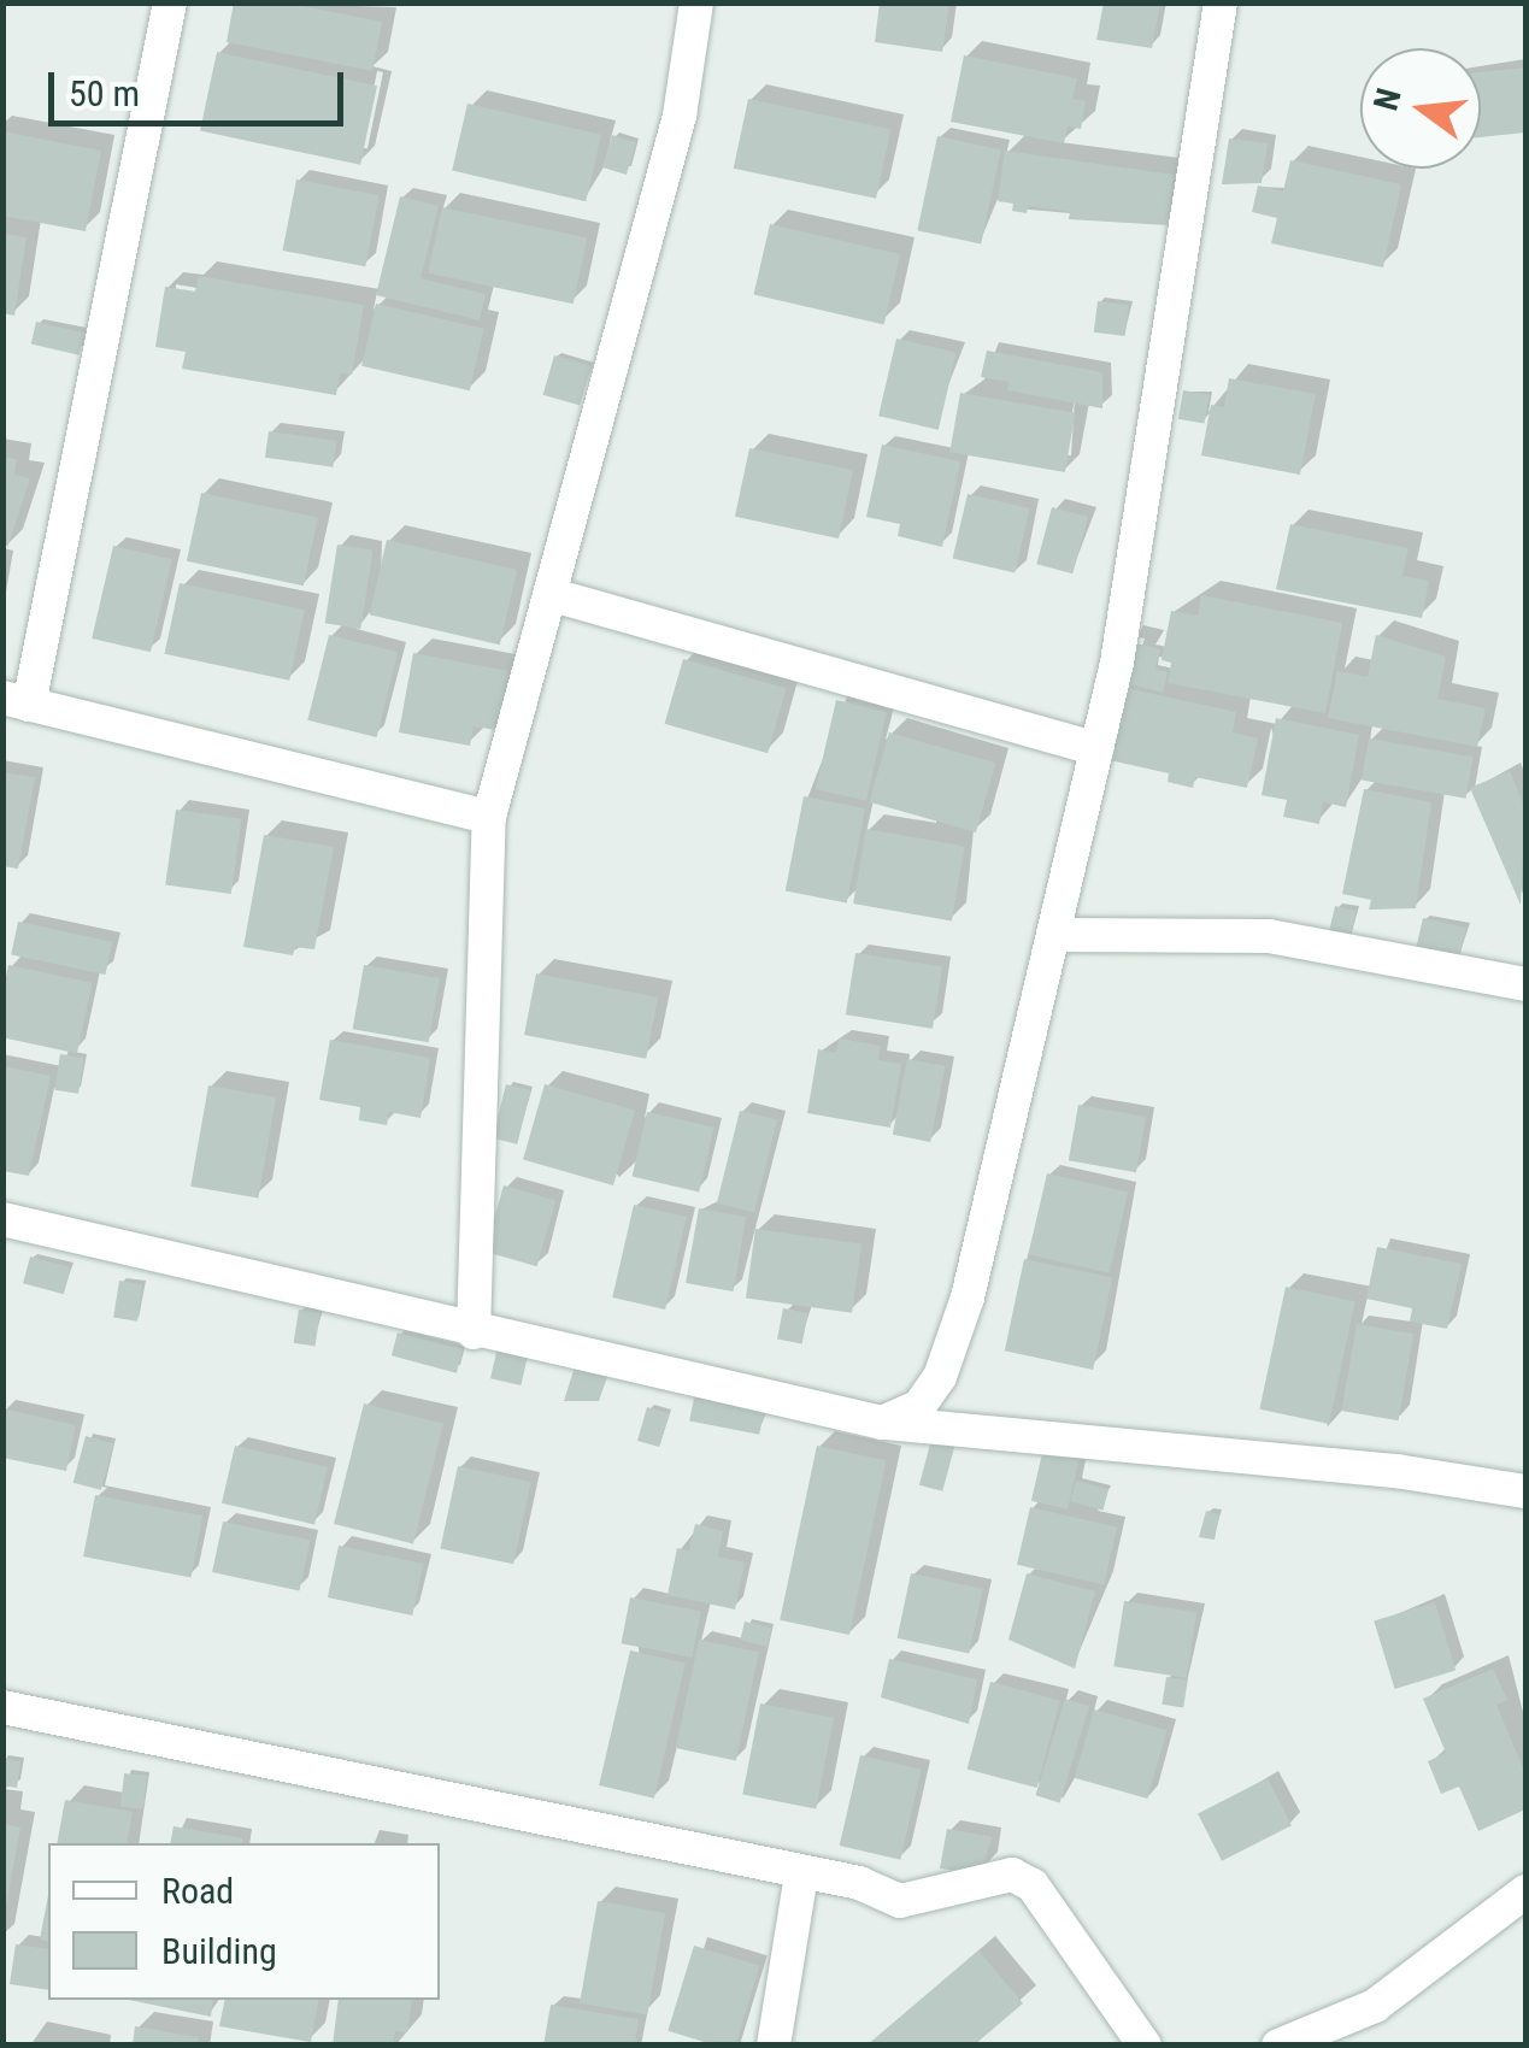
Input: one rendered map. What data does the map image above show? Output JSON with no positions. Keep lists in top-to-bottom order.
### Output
{
  "legend": ["Road", "Building"],
  "scale_bar": "50 m",
  "north": "left"
}
